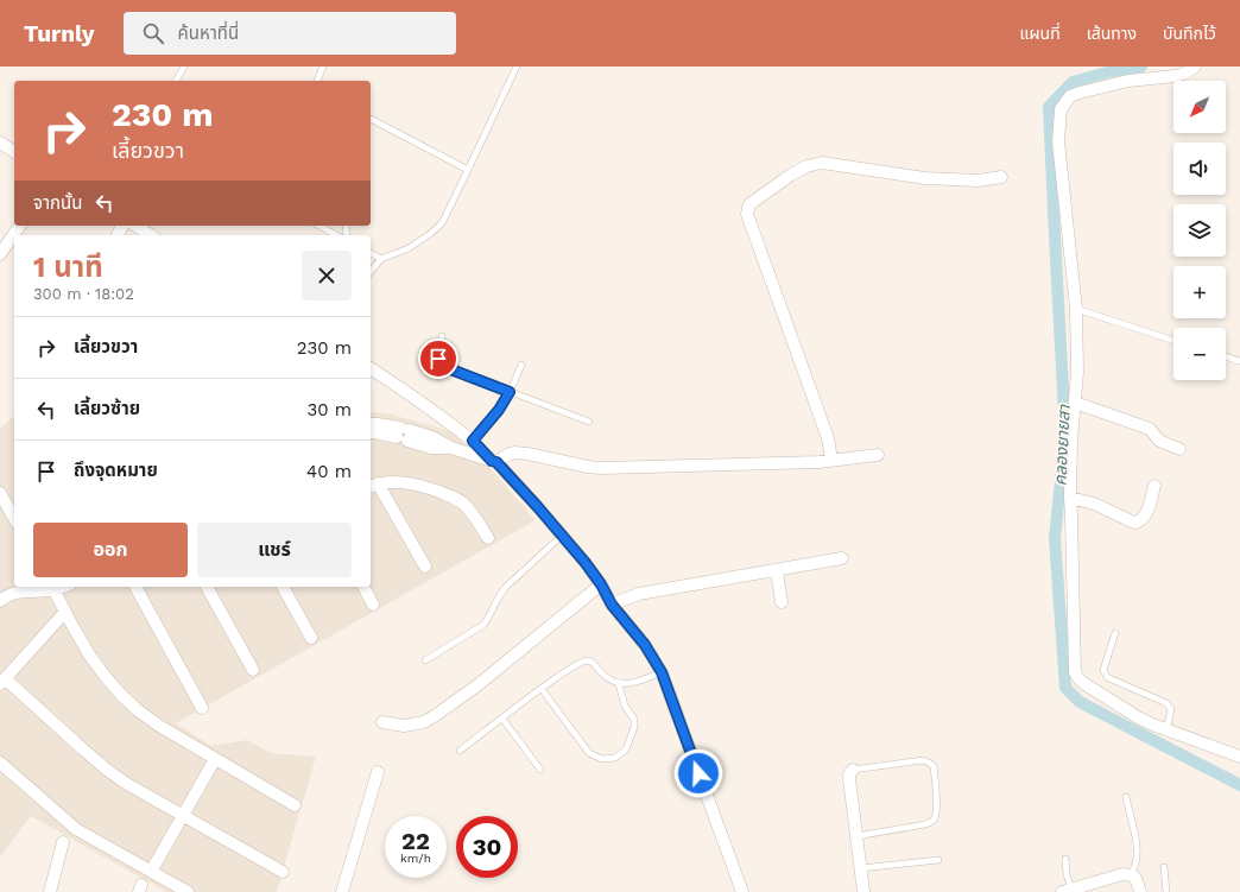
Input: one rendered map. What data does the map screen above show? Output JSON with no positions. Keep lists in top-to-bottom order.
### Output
{
  "water": ["คลองยายสา"],
  "north": "bottom left",
  "page": {
    "header": "Turnly",
    "search": "ค้นหาที่นี่",
    "nav": ["แผนที่", "เส้นทาง", "บันทึกไว้"],
    "map_buttons": ["+", "−"],
    "turn": ["230 m", "เลี้ยวขวา"],
    "then": "จากนั้น",
    "heading": ["1 นาที", "300 m · 18:02"],
    "list": [
      {
        "name": "เลี้ยวขวา",
        "value": "230 m"
      },
      {
        "name": "เลี้ยวซ้าย",
        "value": "30 m"
      },
      {
        "name": "ถึงจุดหมาย",
        "value": "40 m"
      }
    ],
    "buttons": ["ออก", "แชร์"],
    "speed": "22 km/h",
    "limit": "30"
  }
}
